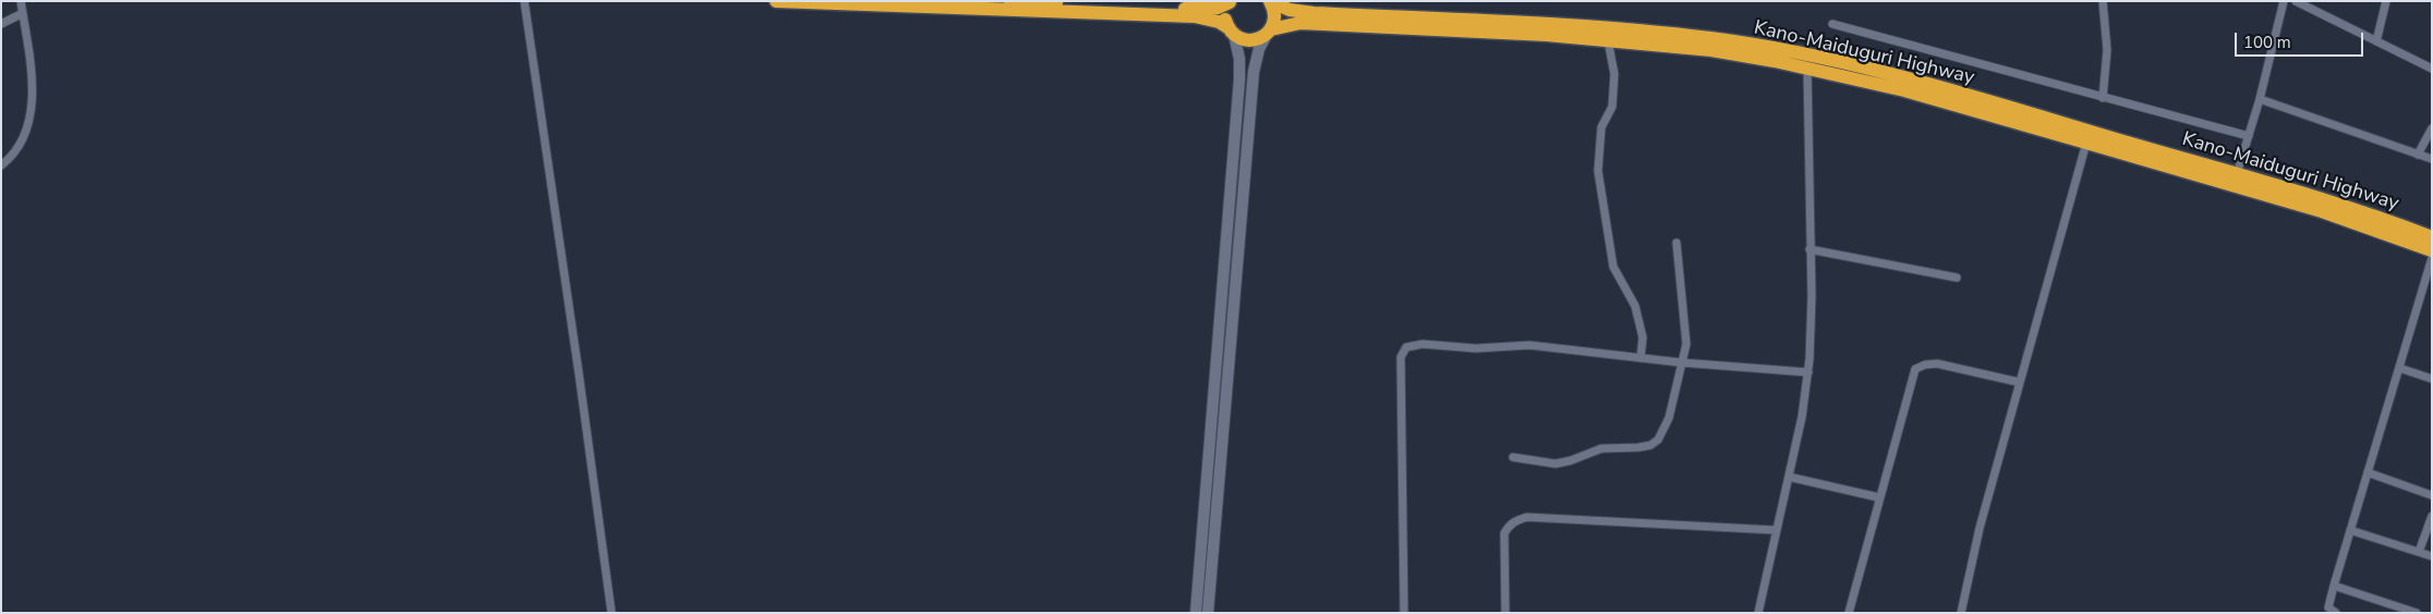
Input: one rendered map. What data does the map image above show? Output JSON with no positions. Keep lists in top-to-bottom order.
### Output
{
  "streets": {
    "highway": ["Kano-Maiduguri Highway"]
  },
  "scale_bar": "100 m"
}
